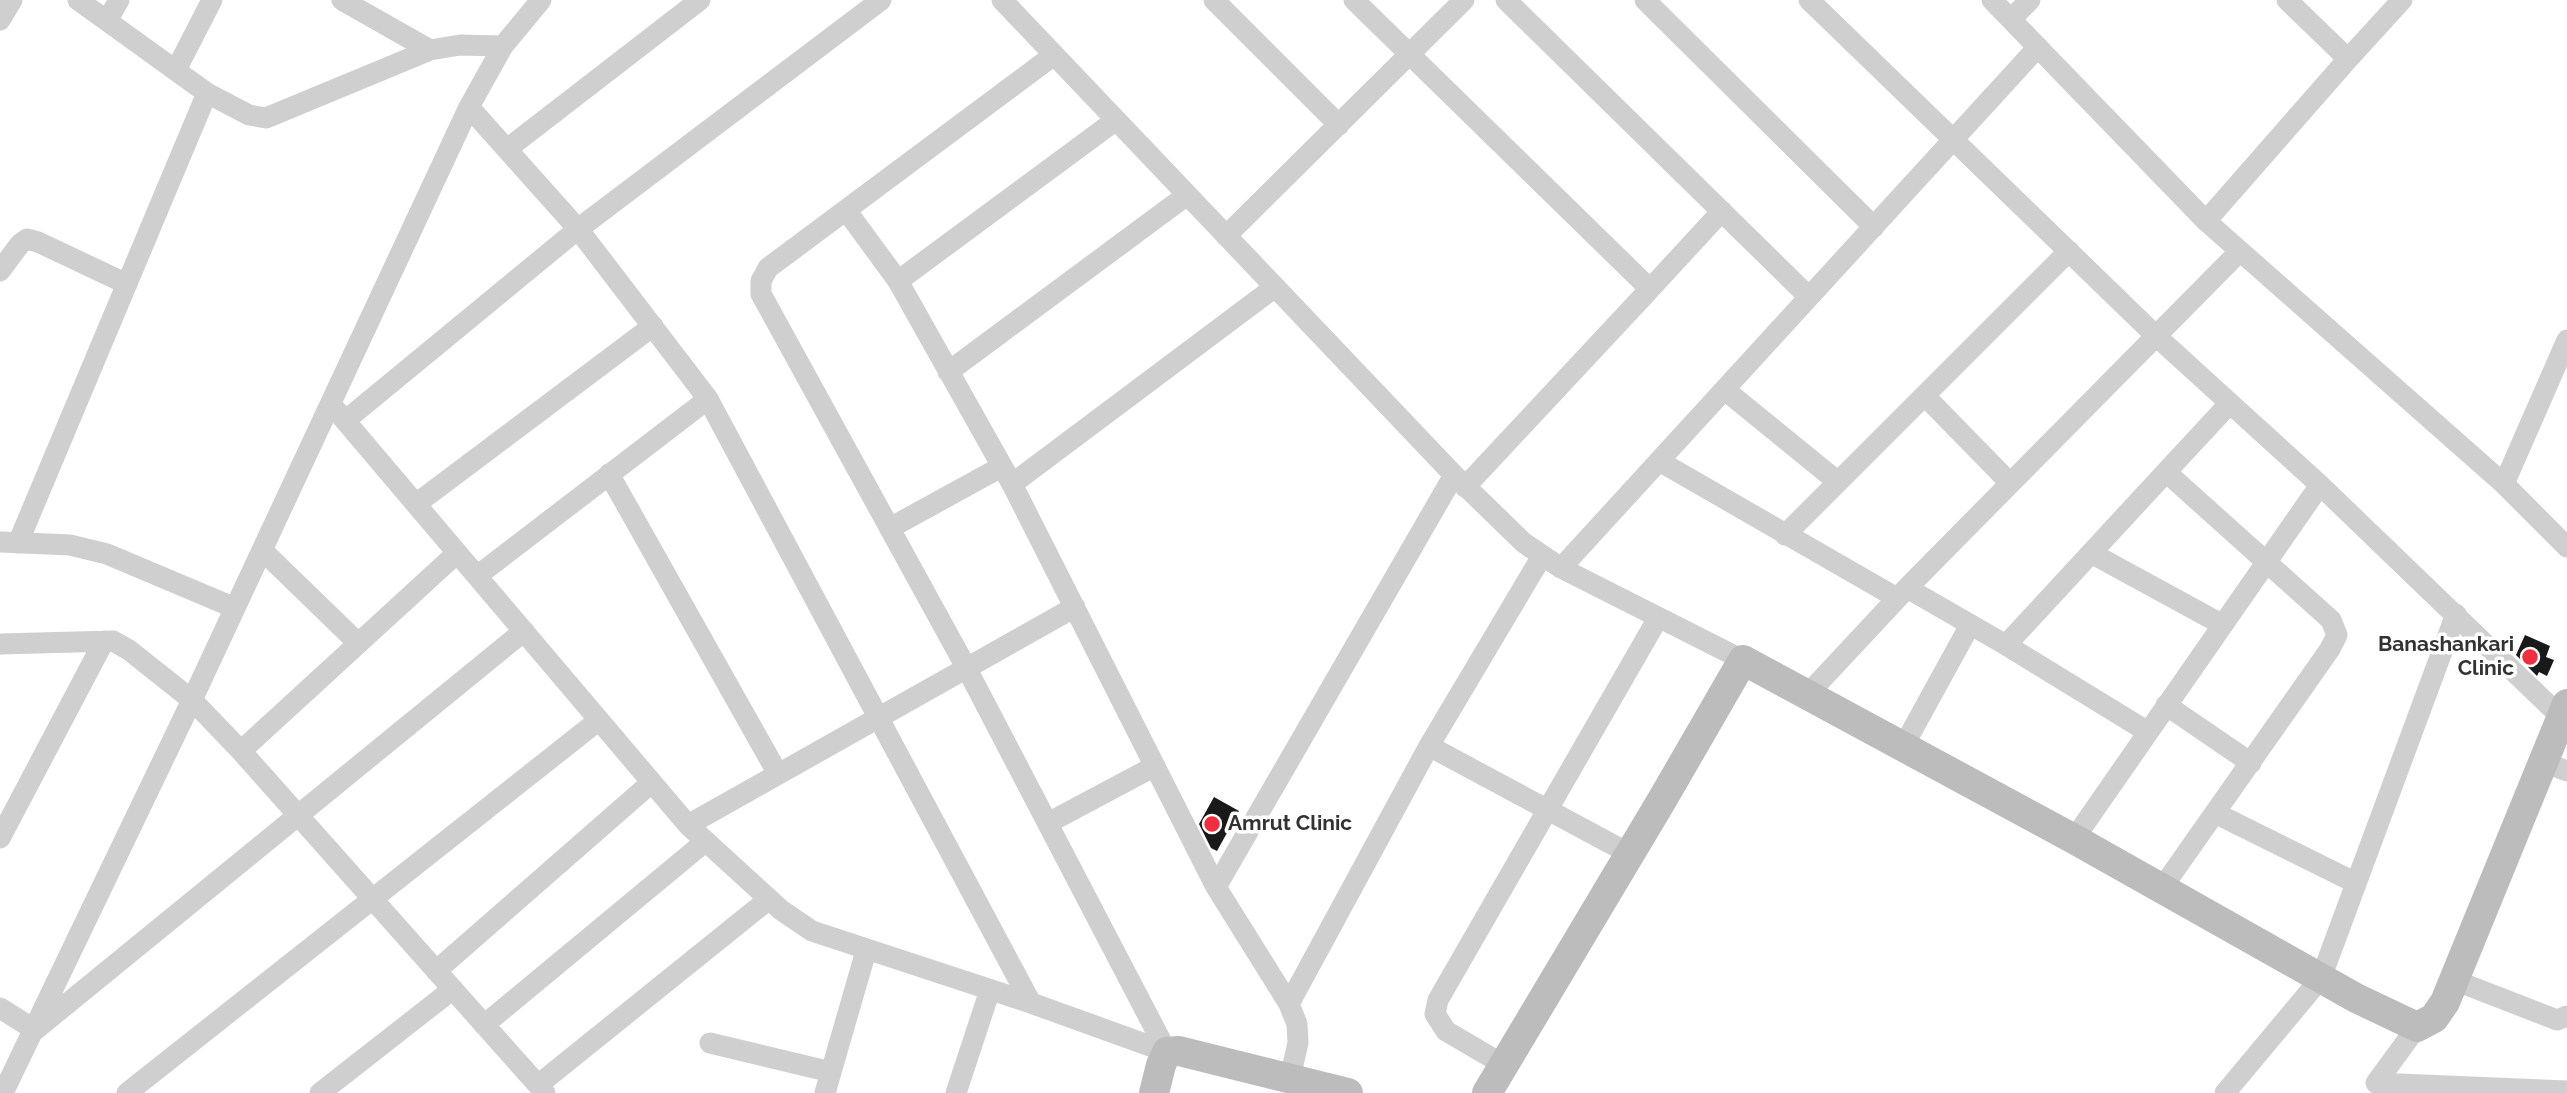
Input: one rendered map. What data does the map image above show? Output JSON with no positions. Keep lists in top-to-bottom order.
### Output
{
  "places": ["Banashankari Clinic", "Amrut Clinic"]
}
